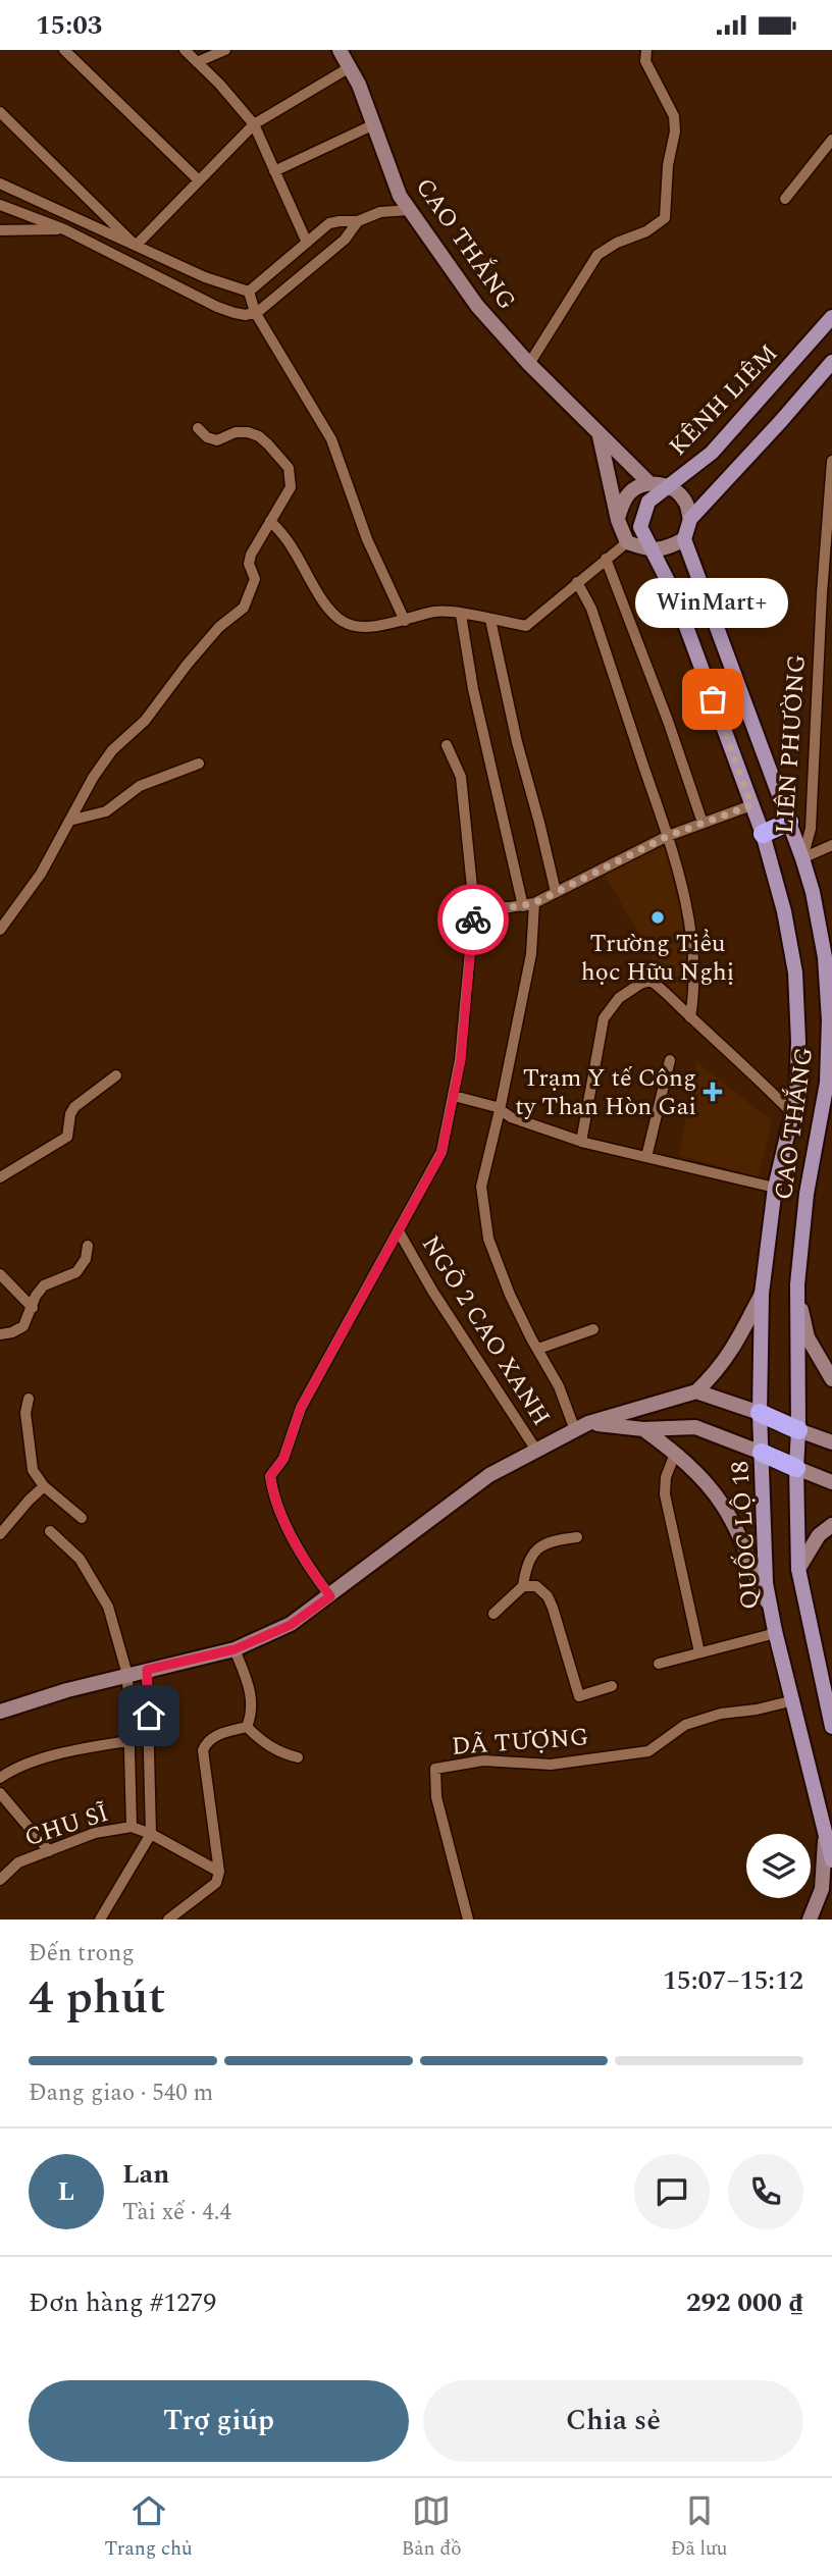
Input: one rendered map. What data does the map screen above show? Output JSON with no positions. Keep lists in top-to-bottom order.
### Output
{
  "streets": {
    "main road": ["CAO THẮNG", "KÊNH LIÊM", "QUỐC LỘ 18"],
    "street": [
      "LIÊN PHƯỜNG",
      "NGÕ 2 CAO XANH",
      "DÃ TƯỢNG",
      "CHU SĨ"
    ]
  },
  "crossings": [
    ["CAO THẮNG", "KÊNH LIÊM"],
    ["CAO THẮNG", "LIÊN PHƯỜNG"],
    ["CAO THẮNG", "QUỐC LỘ 18"],
    ["QUỐC LỘ 18", "DÃ TƯỢNG"]
  ],
  "places": {
    "other": ["WinMart+", "Trường Tiểu học Hữu Nghị"],
    "health": ["Trạm Y tế Công ty Than Hòn Gai"]
  },
  "page": {
    "status": "15:03",
    "bubble": "WinMart+",
    "heading": ["4 phút", "Đến trong", "15:07–15:12"],
    "panel": [
      "Lan",
      "Tài xế · 4.4",
      "Đơn hàng #1279",
      "292 000 ₫"
    ],
    "bar": "Đang giao · 540 m",
    "round": "L",
    "buttons": ["Trợ giúp", "Chia sẻ"],
    "tabs": ["Trang chủ", "Bản đồ", "Đã lưu"]
  }
}
